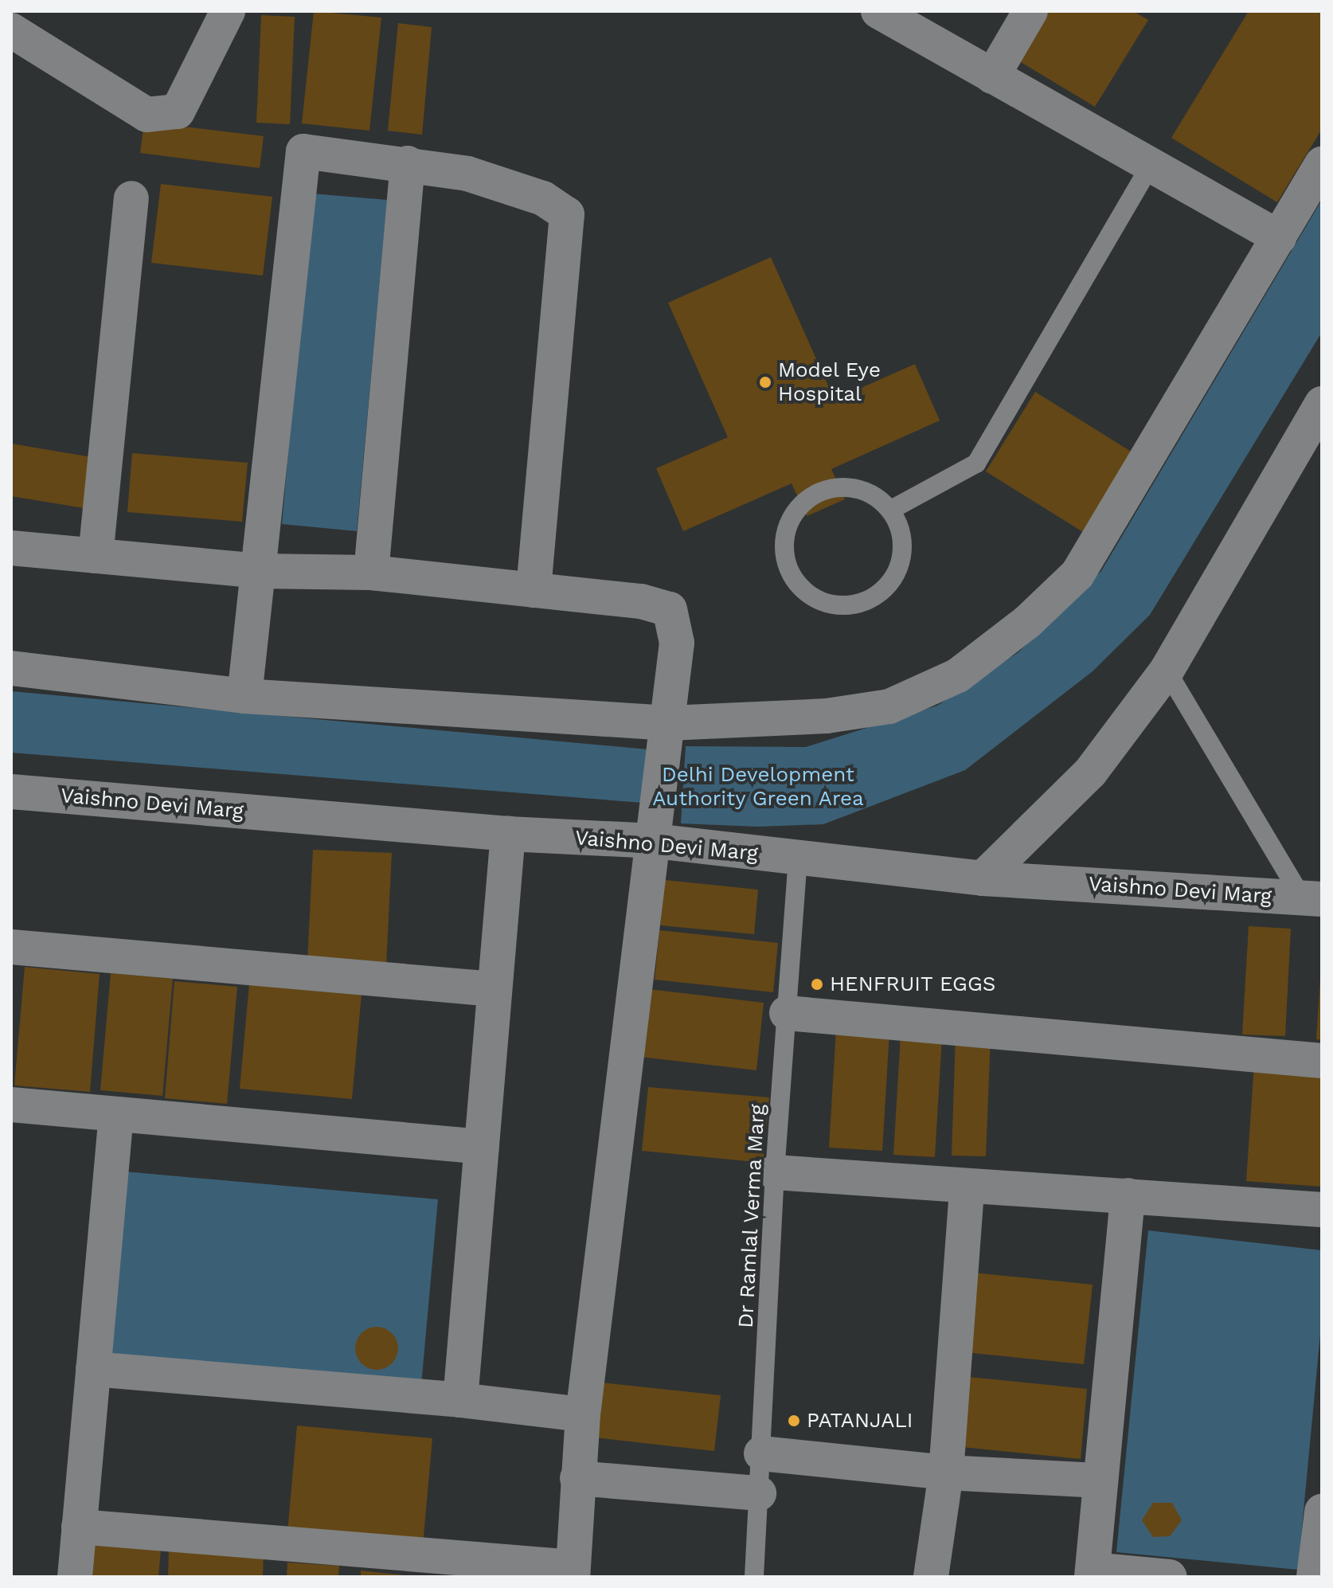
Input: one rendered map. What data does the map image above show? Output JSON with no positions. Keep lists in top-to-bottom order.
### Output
{
  "streets": {
    "street": ["Vaishno Devi Marg"],
    "lane": ["Dr Ramlal Verma Marg"]
  },
  "crossings": [
    ["Vaishno Devi Marg", "Dr Ramlal Verma Marg"]
  ],
  "parks": ["Delhi Development Authority Green Area"],
  "places": ["Model Eye Hospital", "HENFRUIT EGGS", "PATANJALI"]
}
